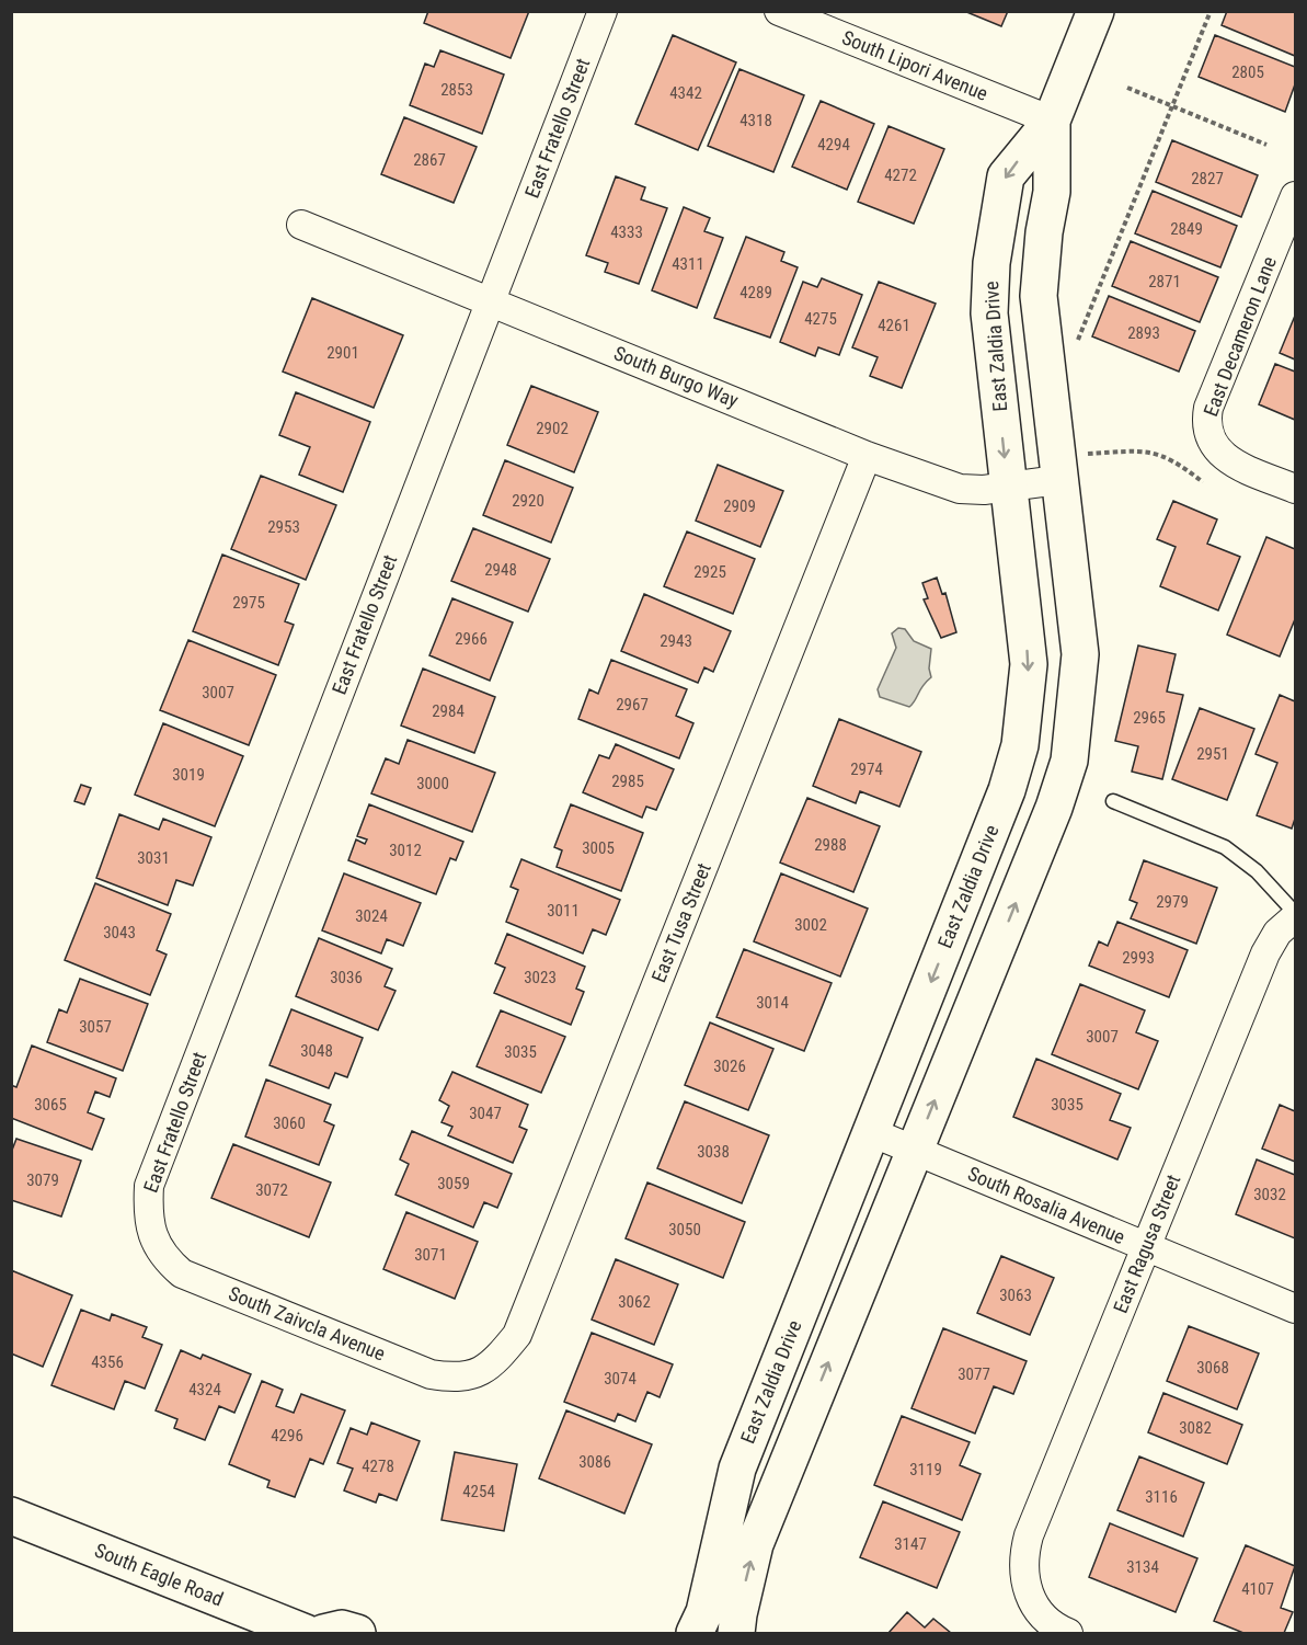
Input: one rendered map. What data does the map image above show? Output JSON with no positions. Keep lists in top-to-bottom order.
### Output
{
  "streets": {
    "street": [
      "South Lipori Avenue",
      "East Fratello Street",
      "East Decameron Lane",
      "East Zaldia Drive",
      "South Burgo Way",
      "East Tusa Street",
      "South Rosalia Avenue",
      "East Ragusa Street",
      "South Zaivcla Avenue",
      "South Eagle Road"
    ]
  },
  "crossings": [
    ["South Lipori Avenue", "East Zaldia Drive"],
    ["East Fratello Street", "South Burgo Way"],
    ["East Fratello Street", "South Zaivcla Avenue"],
    ["East Zaldia Drive", "South Burgo Way"],
    ["East Zaldia Drive", "South Rosalia Avenue"],
    ["South Burgo Way", "East Tusa Street"],
    ["East Tusa Street", "South Zaivcla Avenue"],
    ["South Rosalia Avenue", "East Ragusa Street"]
  ],
  "house_numbers": [
    "2805",
    "2853",
    "4342",
    "4318",
    "4294",
    "2867",
    "4272",
    "2827",
    "2849",
    "4333",
    "4311",
    "2871",
    "4289",
    "4275",
    "4261",
    "2893",
    "2901",
    "2902",
    "2920",
    "2909",
    "2953",
    "2948",
    "2925",
    "2975",
    "2966",
    "2943",
    "3007",
    "2967",
    "2984",
    "2965",
    "2951",
    "2974",
    "3019",
    "2985",
    "3000",
    "2988",
    "3005",
    "3012",
    "3031",
    "2979",
    "3011",
    "3024",
    "3002",
    "3043",
    "2993",
    "3036",
    "3023",
    "3014",
    "3057",
    "3007",
    "3048",
    "3035",
    "3026",
    "3065",
    "3035",
    "3047",
    "3060",
    "3038",
    "3079",
    "3059",
    "3072",
    "3032",
    "3050",
    "3071",
    "3063",
    "3062",
    "4356",
    "3068",
    "3077",
    "3074",
    "4324",
    "3082",
    "4296",
    "3086",
    "4278",
    "3119",
    "4254",
    "3116",
    "3147",
    "3134",
    "4107"
  ]
}
